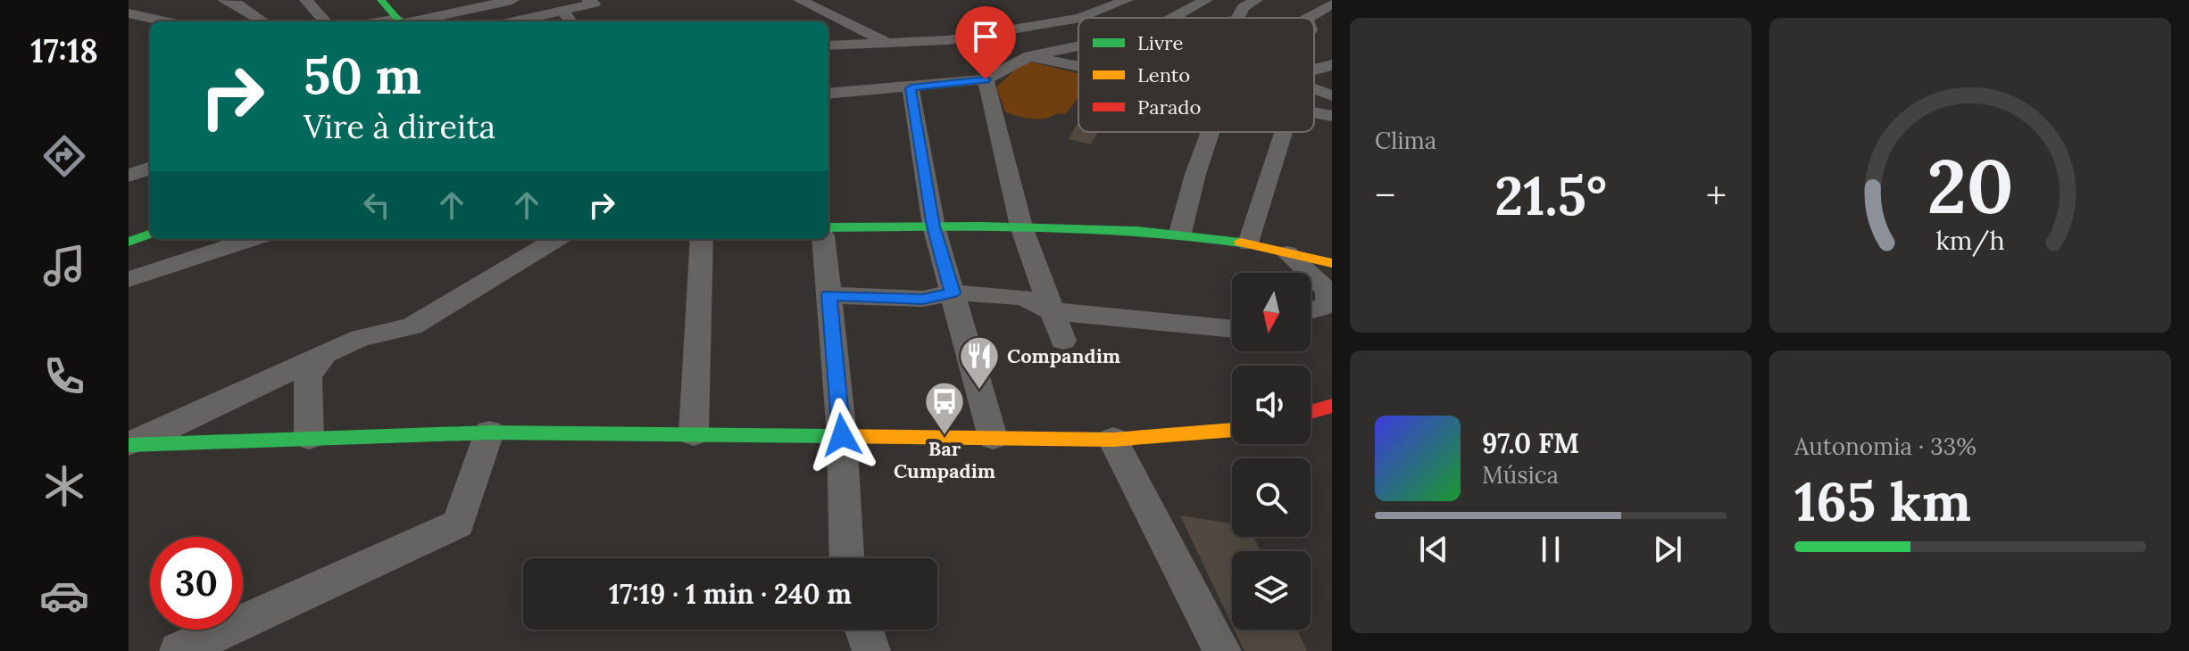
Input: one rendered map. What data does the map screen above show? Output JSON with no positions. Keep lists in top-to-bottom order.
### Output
{
  "places": {
    "restaurant": ["Compandim"],
    "bus stop": ["Bar Cumpadim"]
  },
  "legend": ["Livre", "Lento", "Parado"],
  "north": "bottom",
  "page": {
    "tabs": "17:18",
    "tile": [
      "Clima",
      ["Autonomia · 33%", "165 km"]
    ],
    "turn": ["50 m", "Vire à direita"],
    "heat": ["−", "21.5°", "+"],
    "song": ["97.0 FM", "Música"],
    "limit": "30",
    "trip": "17:19 · 1 min · 240 m",
    "gauge": ["20", "km/h"]
  }
}
